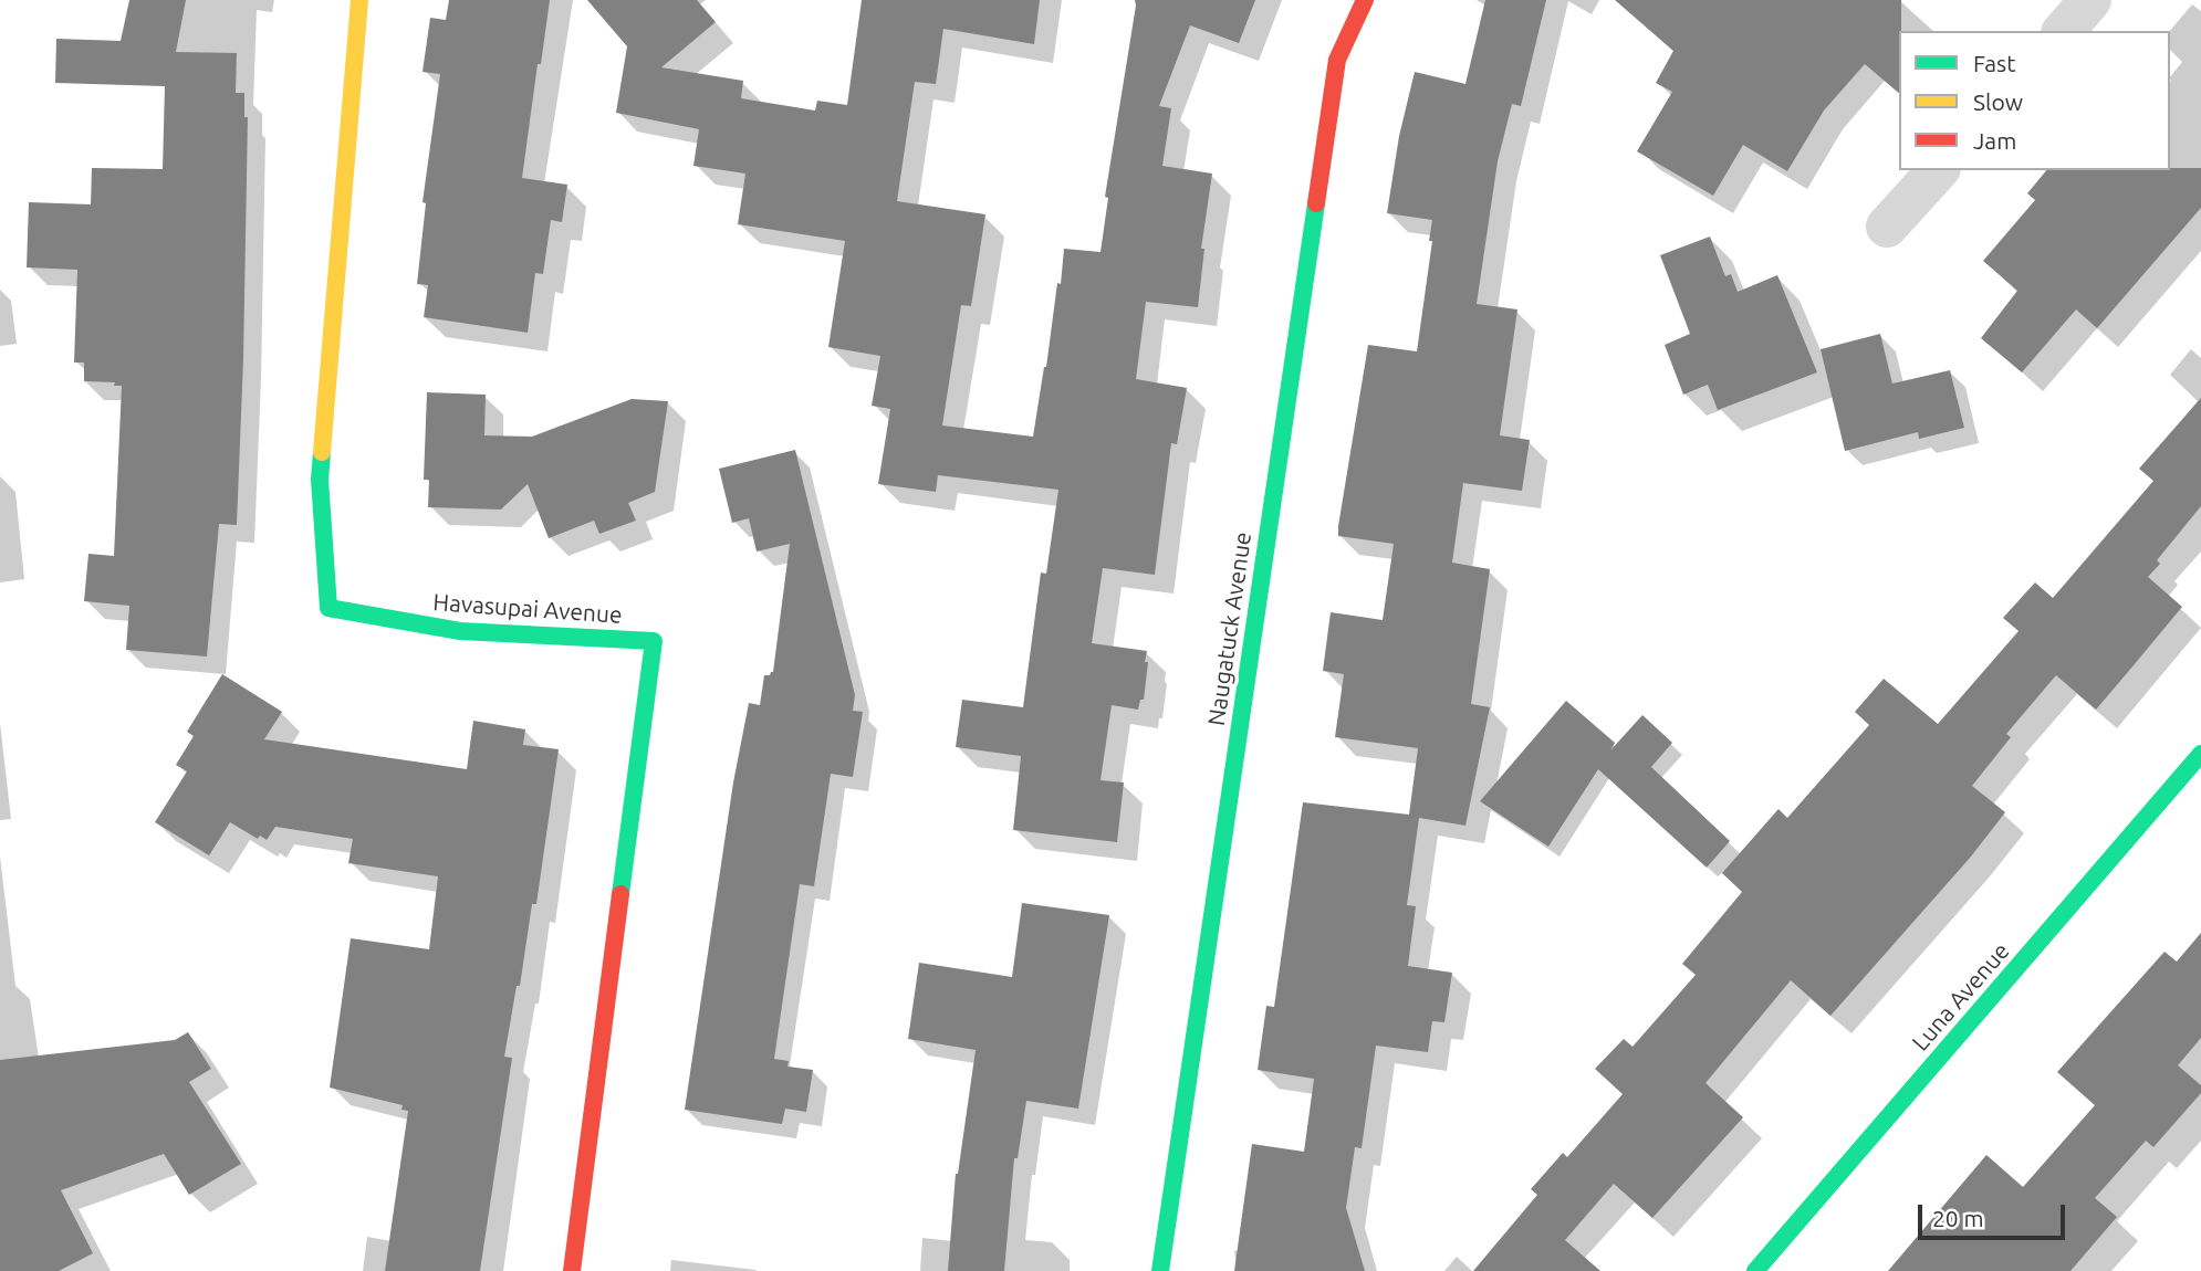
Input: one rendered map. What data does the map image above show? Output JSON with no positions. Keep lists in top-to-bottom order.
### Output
{
  "streets": {
    "street": ["Havasupai Avenue", "Naugatuck Avenue", "Luna Avenue"]
  },
  "legend": ["Fast", "Slow", "Jam"],
  "scale_bar": "20 m"
}
